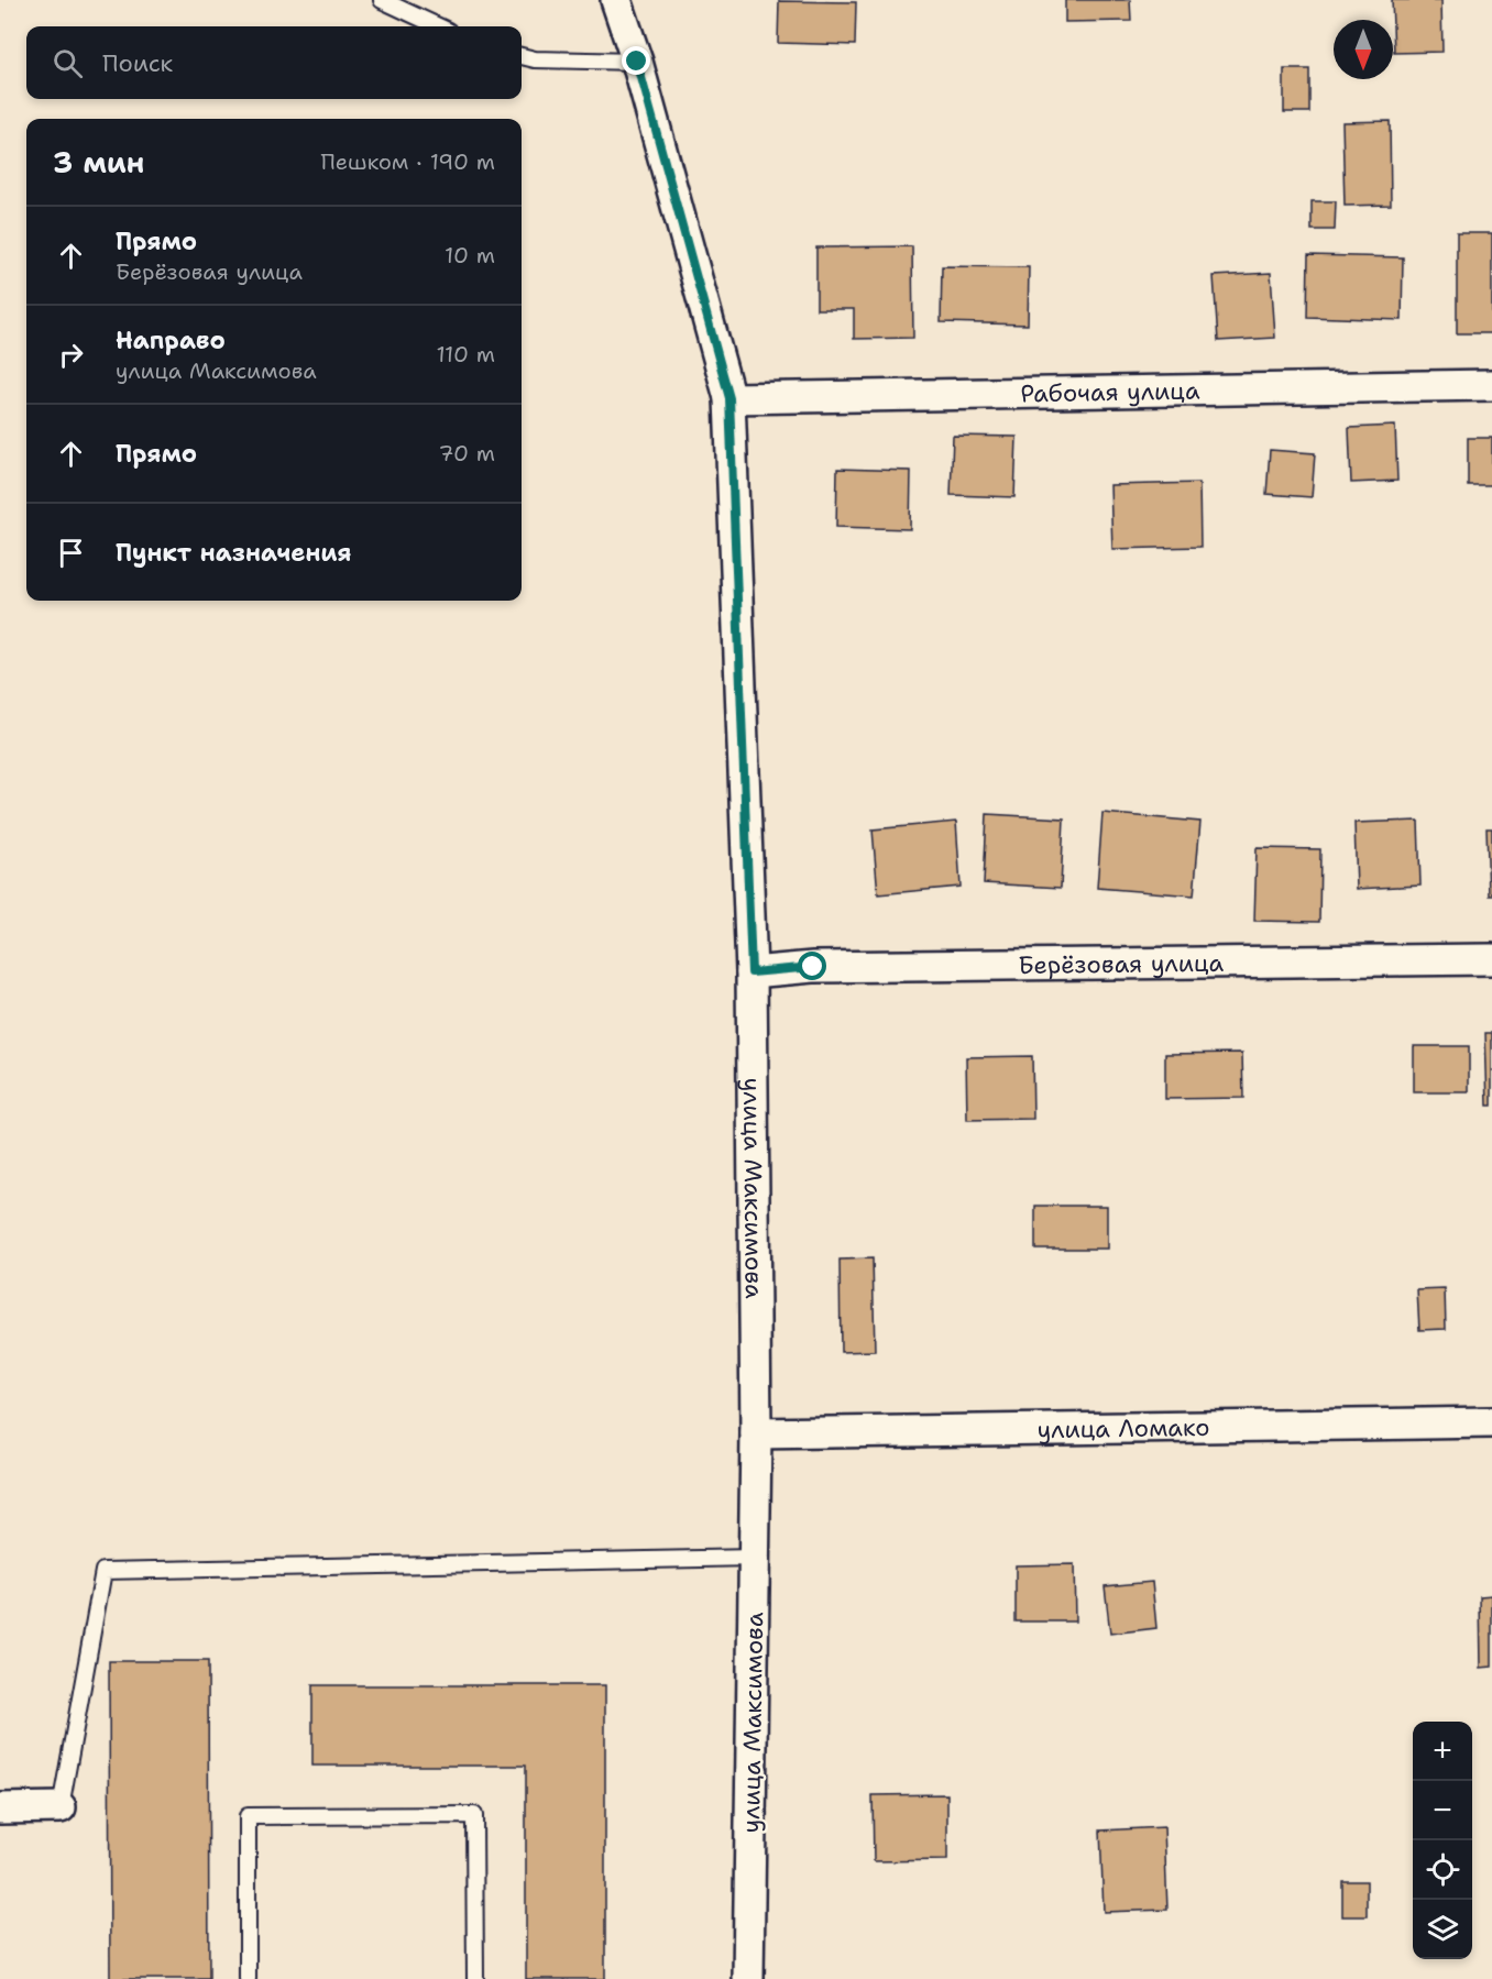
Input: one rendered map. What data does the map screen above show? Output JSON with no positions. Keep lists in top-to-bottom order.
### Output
{
  "streets": {
    "street": [
      "Рабочая улица",
      "Берёзовая улица",
      "улица Максимова",
      "улица Ломако"
    ]
  },
  "crossings": [
    ["Рабочая улица", "улица Максимова"],
    ["Берёзовая улица", "улица Максимова"],
    ["улица Максимова", "улица Ломако"]
  ],
  "north": "bottom",
  "page": {
    "search": "Поиск",
    "heading": ["3 мин", "Пешком · 190 m"],
    "list": [
      ["Прямо", "Берёзовая улица", "10 m"],
      ["Направо", "улица Максимова", "110 m"],
      ["Прямо", "70 m"],
      "Пункт назначения"
    ],
    "map_buttons": ["+", "−"]
  }
}
